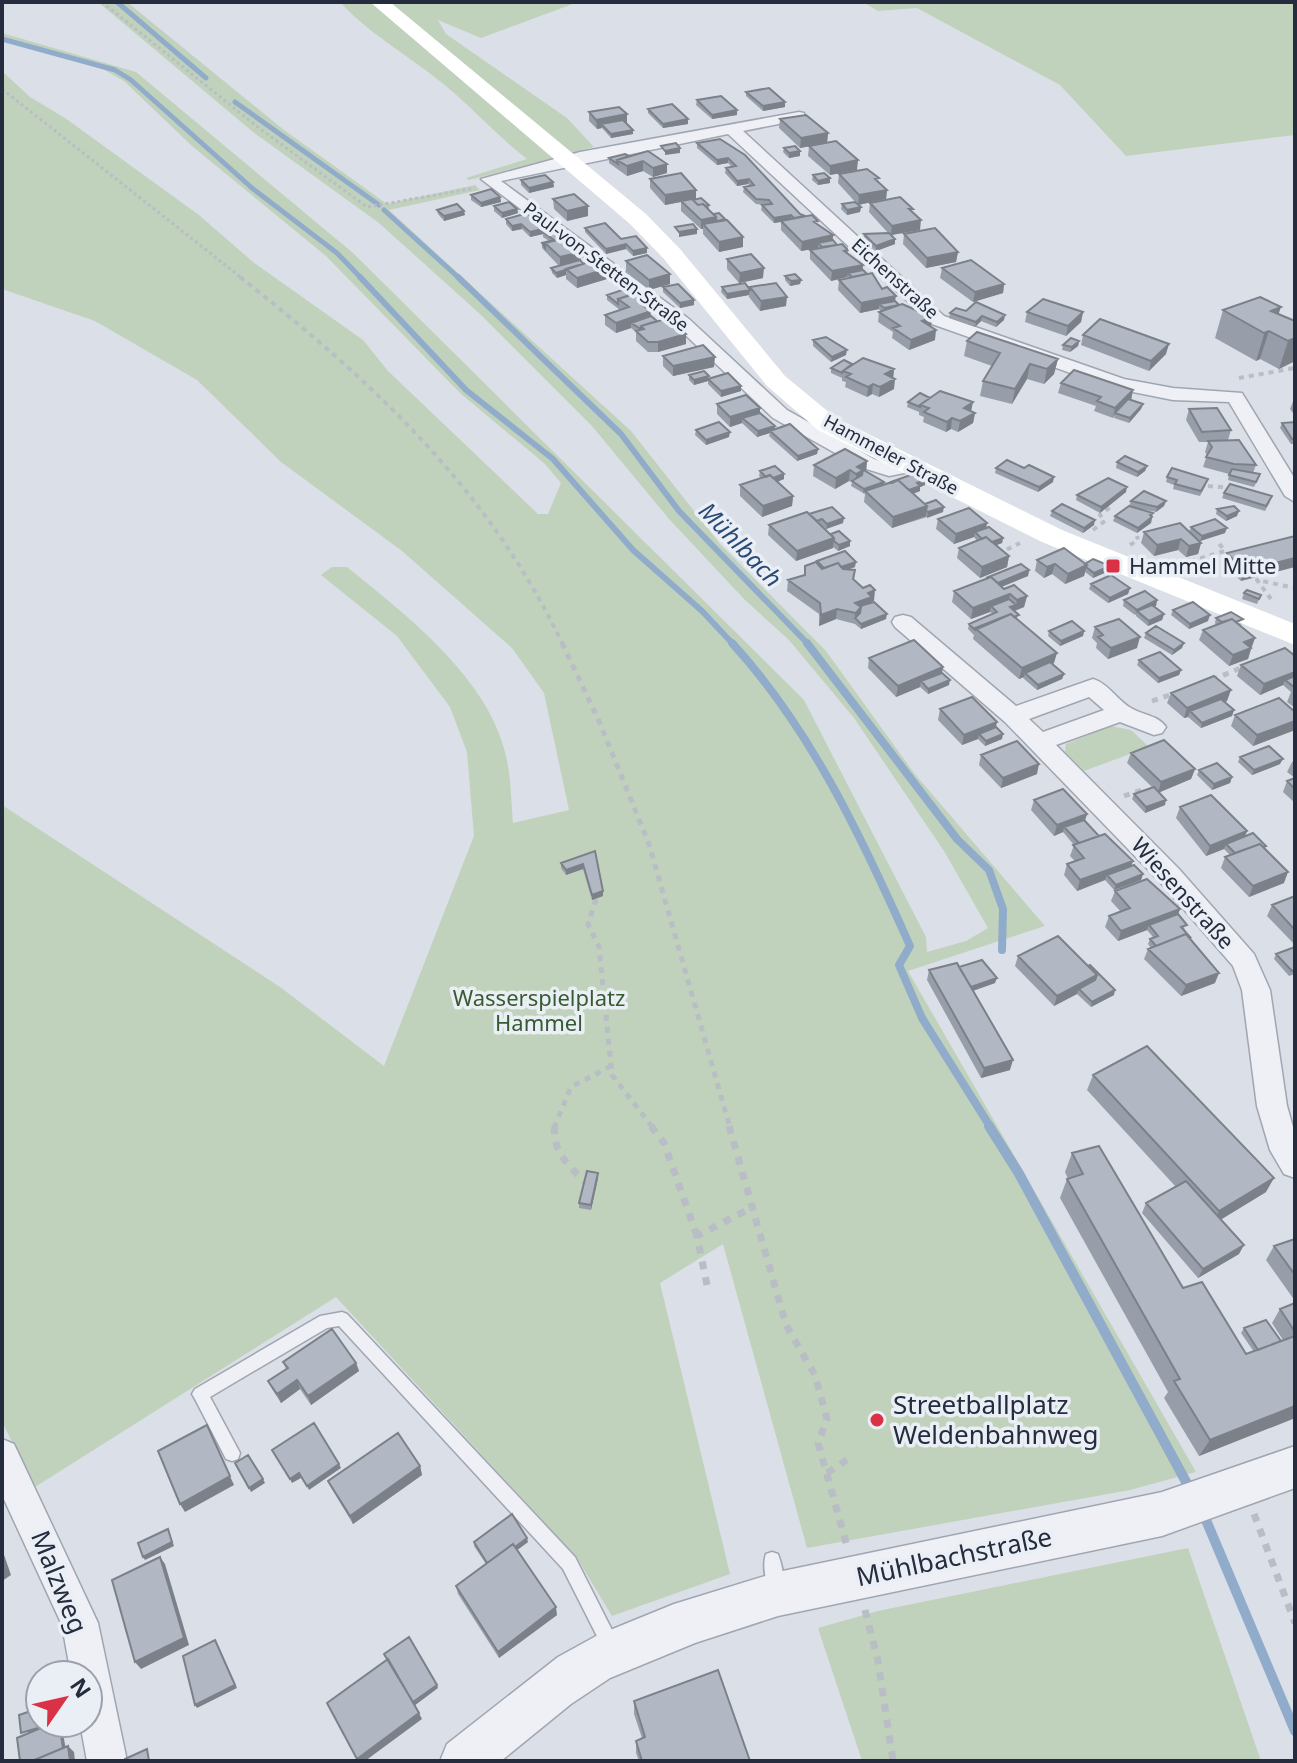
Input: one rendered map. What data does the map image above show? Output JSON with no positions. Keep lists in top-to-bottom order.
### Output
{
  "streets": {
    "main road": ["Hammeler Straße"],
    "street": [
      "Paul-von-Stetten-Straße",
      "Eichenstraße",
      "Wiesenstraße",
      "Mühlbachstraße",
      "Malzweg"
    ]
  },
  "crossings": [
    ["Paul-von-Stetten-Straße", "Hammeler Straße"]
  ],
  "water": ["Mühlbach"],
  "parks": ["Wasserspielplatz Hammel"],
  "places": {
    "transit": ["Hammel Mitte"],
    "other": ["Streetballplatz Weldenbahnweg"]
  },
  "north": "top right"
}
